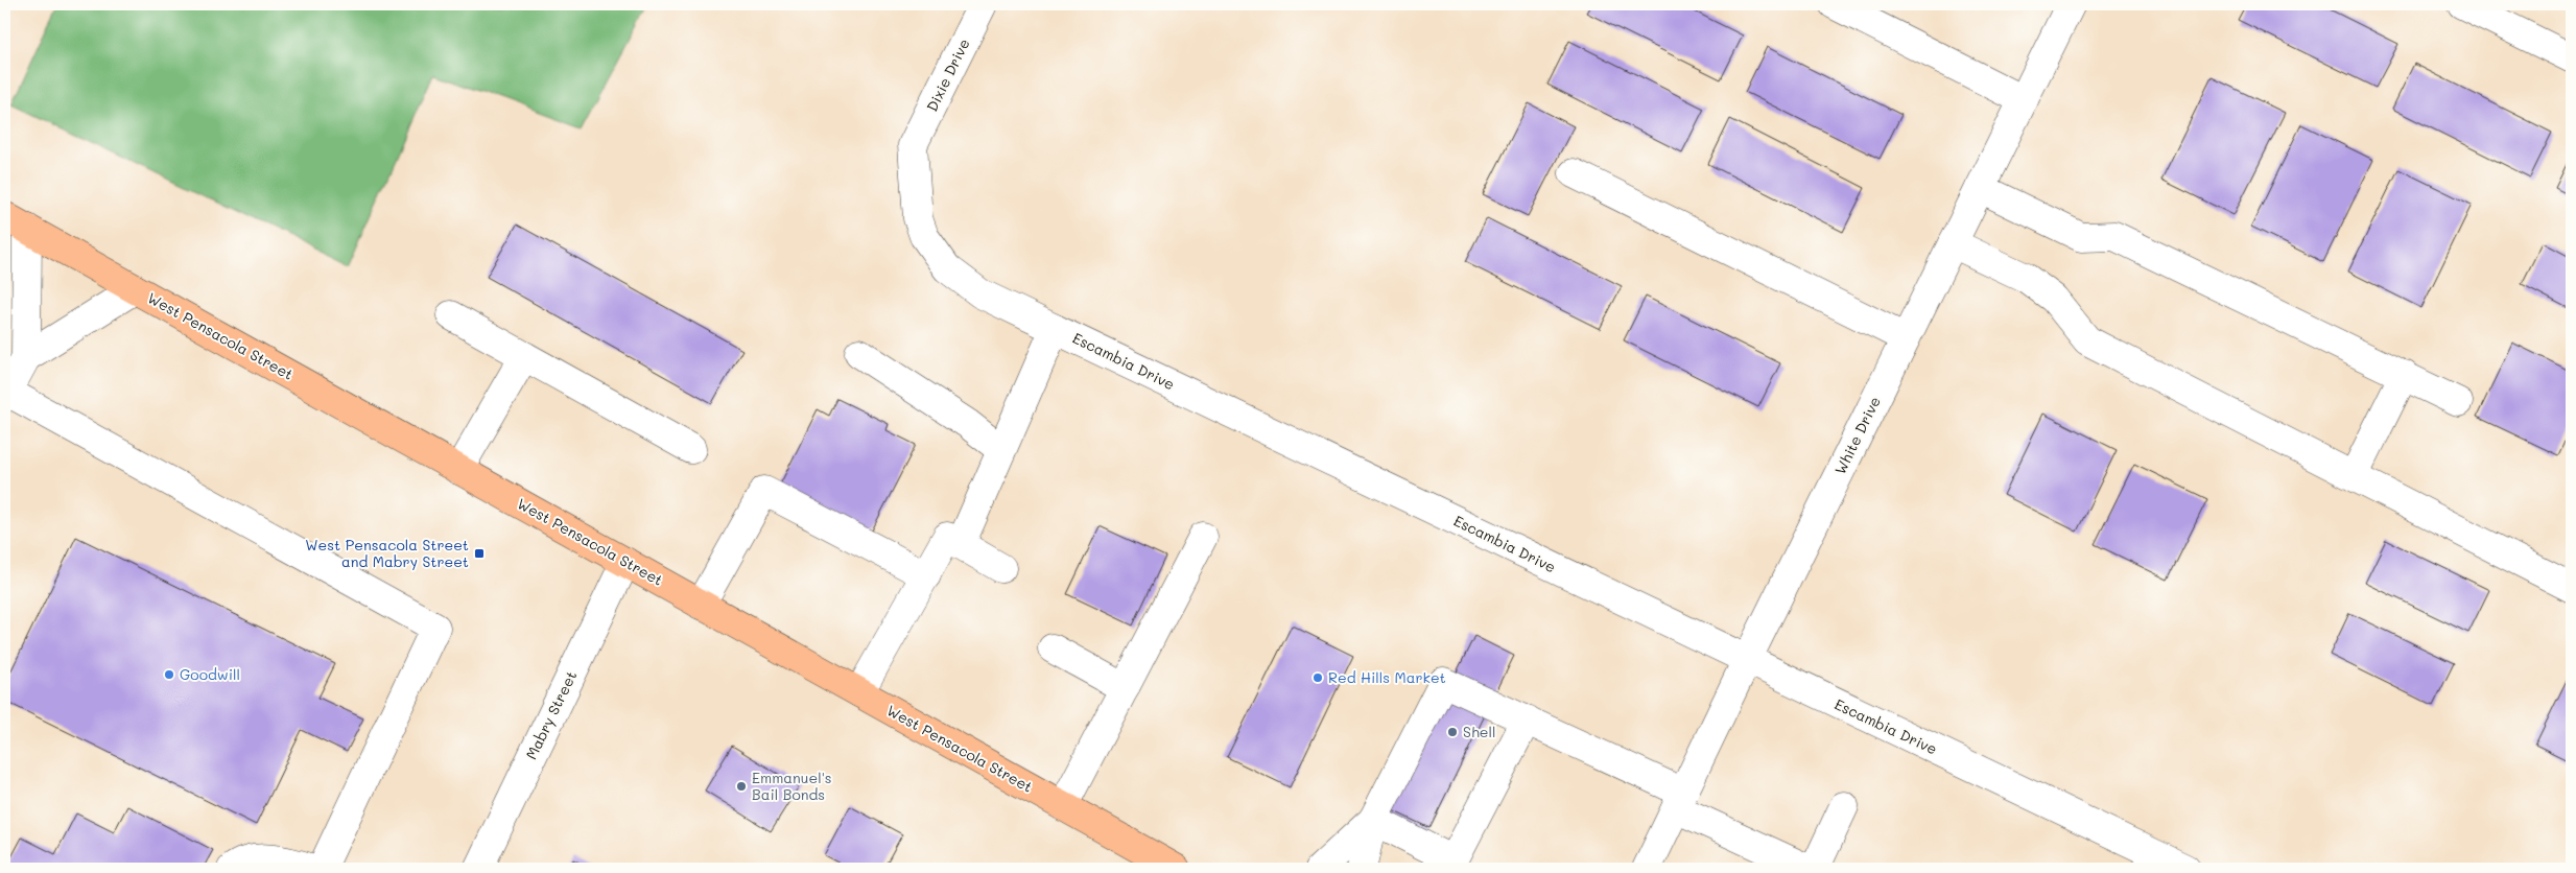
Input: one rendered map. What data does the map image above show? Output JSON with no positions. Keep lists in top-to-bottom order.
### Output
{
  "streets": {
    "main road": ["West Pensacola Street"],
    "street": [
      "Dixie Drive",
      "Escambia Drive",
      "White Drive",
      "Mabry Street"
    ]
  },
  "crossings": [
    ["Dixie Drive", "Escambia Drive"],
    ["West Pensacola Street", "Mabry Street"],
    ["Escambia Drive", "White Drive"]
  ],
  "places": {
    "transit": ["West Pensacola Street and Mabry Street"],
    "other": [
      "Goodwill",
      "Red Hills Market",
      "Shell",
      "Emmanuel's Bail Bonds"
    ]
  }
}
